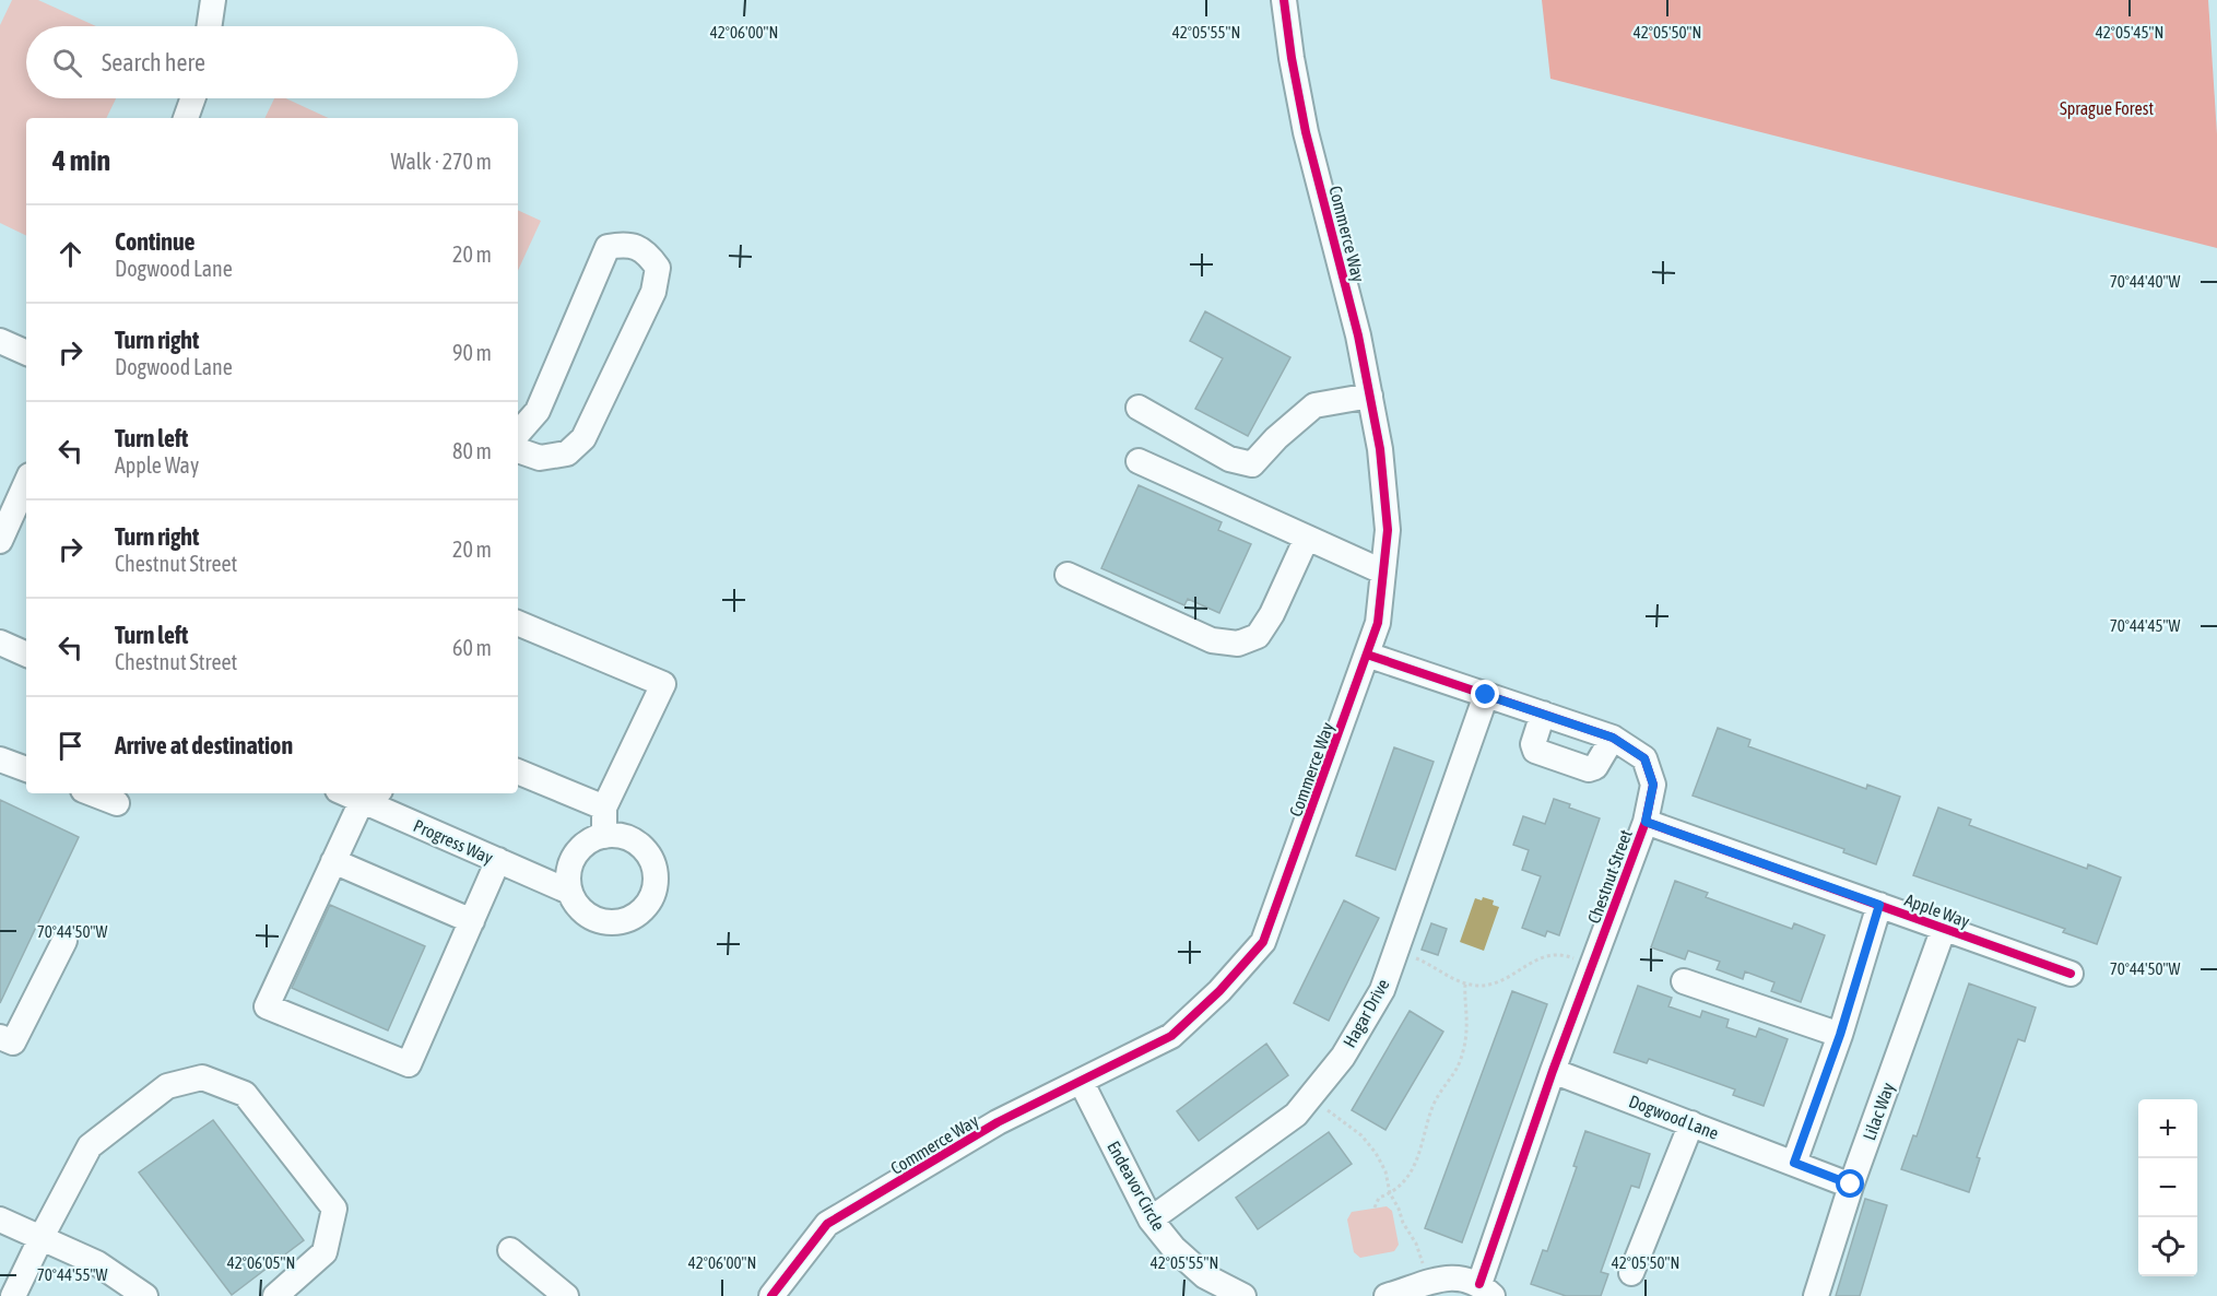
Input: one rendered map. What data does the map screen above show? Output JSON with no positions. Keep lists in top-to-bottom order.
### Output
{
  "streets": {
    "street": [
      "Commerce Way",
      "Progress Way",
      "Chestnut Street",
      "Apple Way",
      "Hagar Drive",
      "Lilac Way",
      "Dogwood Lane",
      "Endeavor Circle"
    ]
  },
  "crossings": [
    ["Commerce Way", "Chestnut Street"],
    ["Commerce Way", "Endeavor Circle"],
    ["Chestnut Street", "Apple Way"],
    ["Chestnut Street", "Hagar Drive"],
    ["Chestnut Street", "Dogwood Lane"],
    ["Apple Way", "Lilac Way"],
    ["Hagar Drive", "Endeavor Circle"],
    ["Lilac Way", "Dogwood Lane"]
  ],
  "parks": ["Sprague Forest"],
  "page": {
    "search": "Search here",
    "heading": ["4 min", "Walk · 270 m"],
    "list": [
      ["Continue", "Dogwood Lane", "20 m"],
      ["Turn right", "Dogwood Lane", "90 m"],
      ["Turn left", "Apple Way", "80 m"],
      ["Turn right", "Chestnut Street", "20 m"],
      ["Turn left", "Chestnut Street", "60 m"],
      "Arrive at destination"
    ],
    "map_buttons": ["+", "−"]
  },
  "coordinates": [
    "42°06'00\"N",
    "42°05'55\"N",
    "42°05'50\"N",
    "42°05'45\"N",
    "70°44'40\"W",
    "70°44'45\"W",
    "70°44'50\"W",
    "42°06'05\"N",
    "70°44'55\"W"
  ]
}
